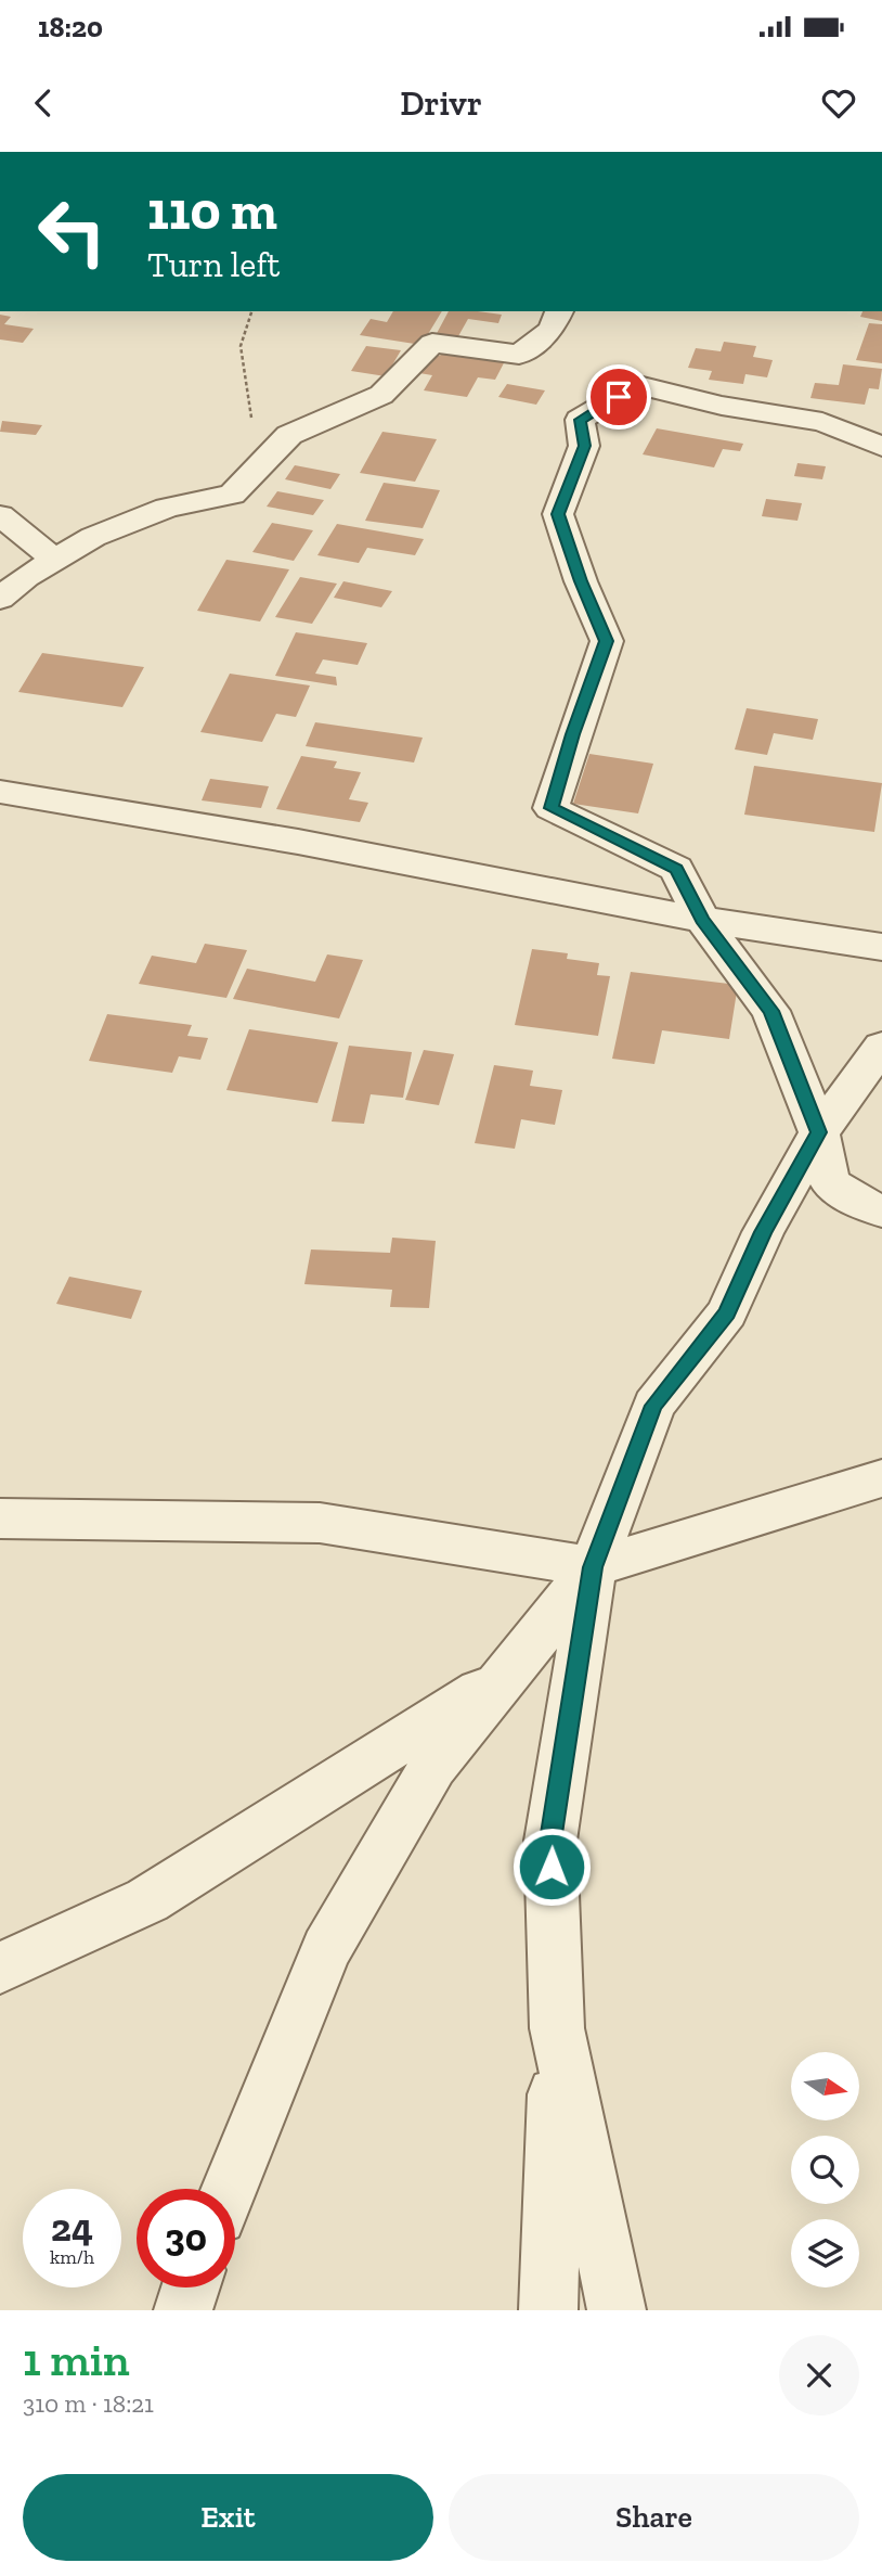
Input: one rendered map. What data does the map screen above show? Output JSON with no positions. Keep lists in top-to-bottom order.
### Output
{
  "north": "right",
  "page": {
    "status": "18:20",
    "header": "Drivr",
    "turn": ["110 m", "Turn left"],
    "speed": "24 km/h",
    "limit": "30",
    "heading": ["1 min", "310 m · 18:21"],
    "buttons": ["Exit", "Share"]
  }
}
